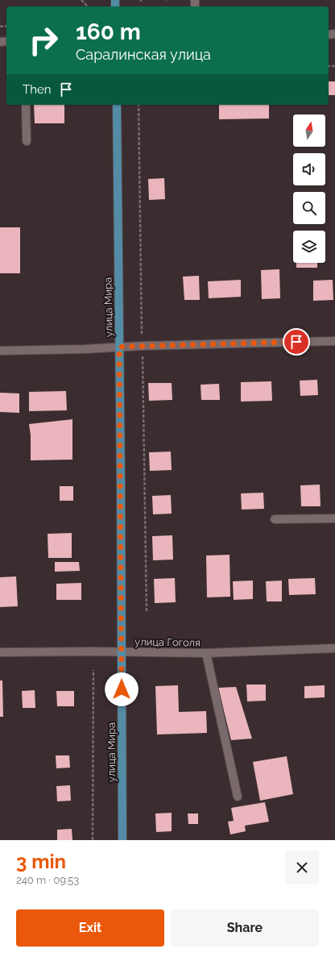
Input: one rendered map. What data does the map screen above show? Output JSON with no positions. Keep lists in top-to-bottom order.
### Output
{
  "streets": {
    "main road": ["улица Мира"],
    "street": ["улица Гоголя"]
  },
  "crossings": [
    ["улица Мира", "улица Гоголя"]
  ],
  "north": "top",
  "page": {
    "turn": ["160 m", "Саралинская улица"],
    "then": "Then",
    "heading": ["3 min", "240 m · 09:53"],
    "buttons": ["Exit", "Share"]
  }
}
